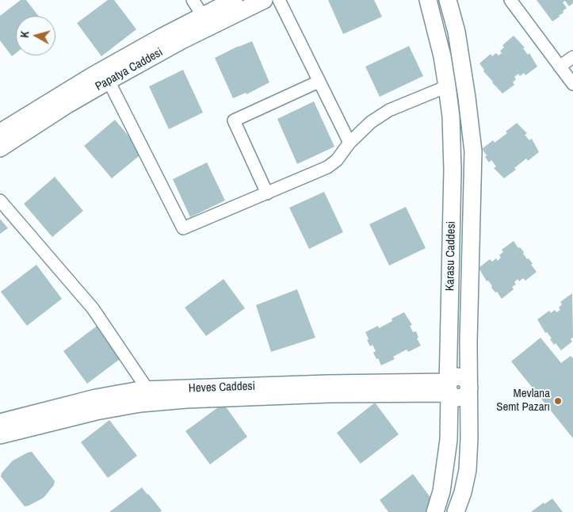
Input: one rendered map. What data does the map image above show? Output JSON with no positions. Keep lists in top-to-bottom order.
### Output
{
  "streets": {
    "street": ["Papatya Caddesi", "Karasu Caddesi", "Heves Caddesi"]
  },
  "crossings": [
    ["Karasu Caddesi", "Heves Caddesi"]
  ],
  "places": ["Mevlana Semt Pazarı"],
  "north": "left"
}
